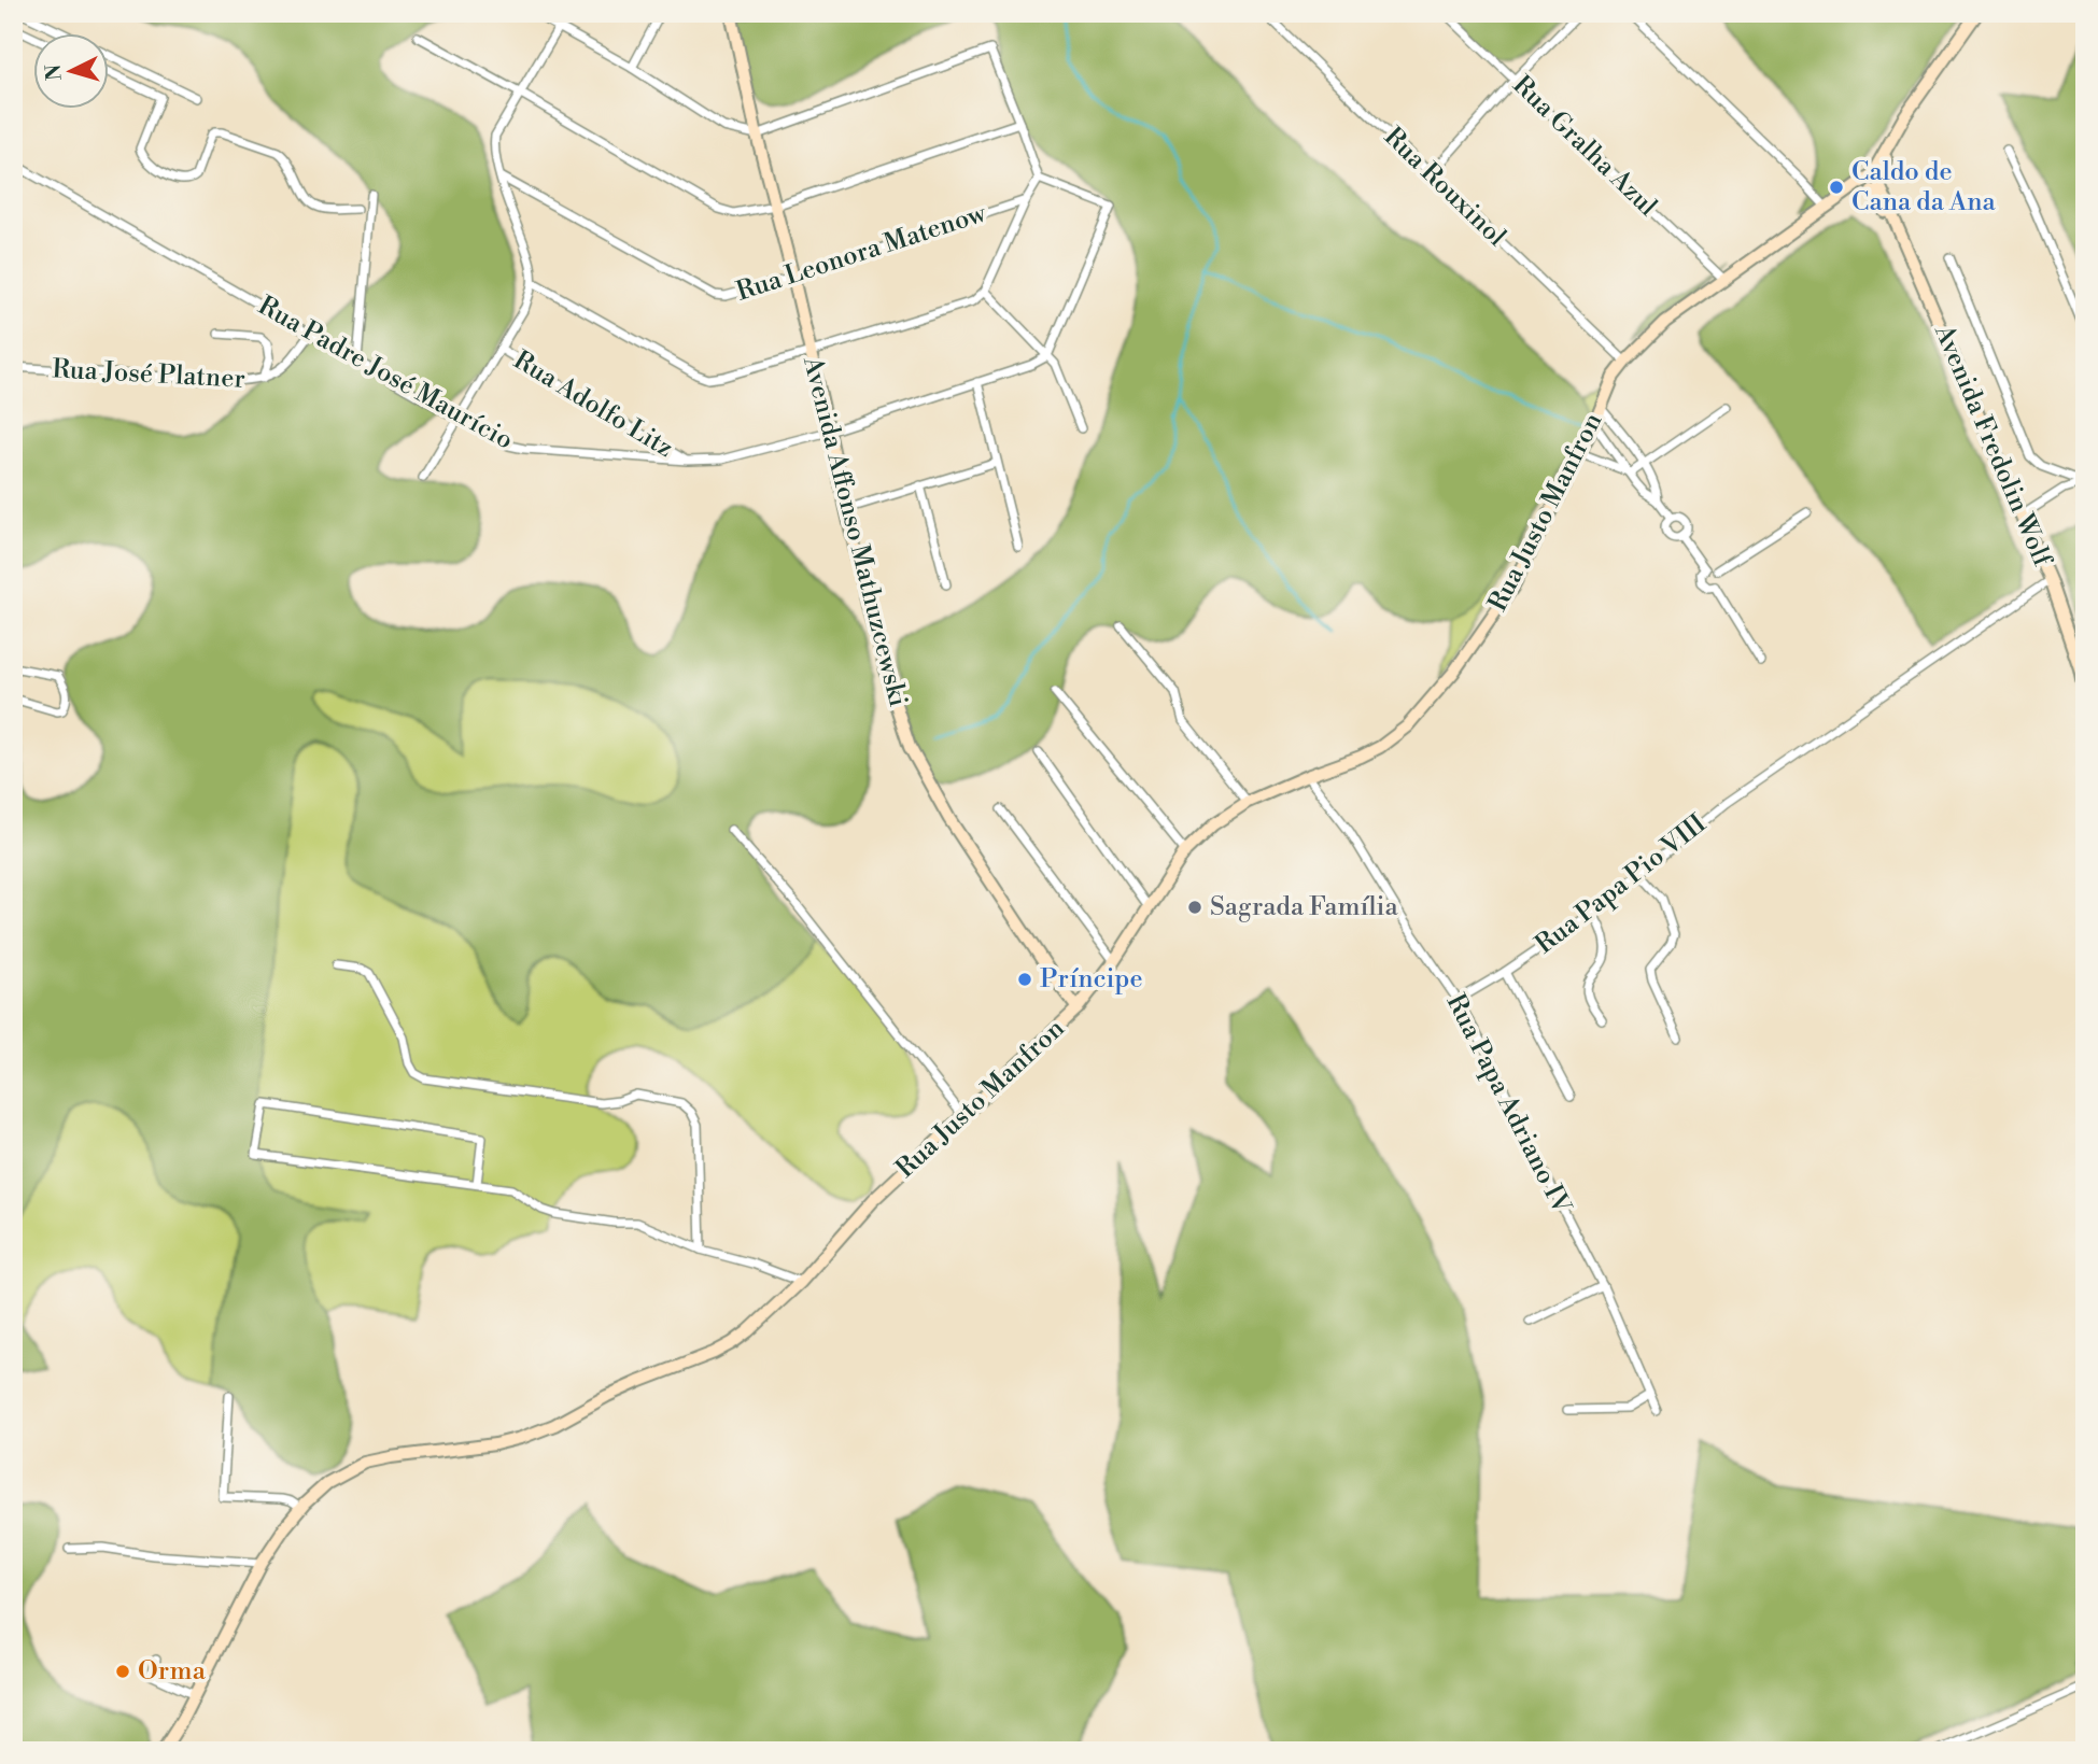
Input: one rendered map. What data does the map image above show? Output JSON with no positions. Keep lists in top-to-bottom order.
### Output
{
  "streets": {
    "main road": ["Avenida Fredolin Wolf", "Rua Justo Manfron", "Avenida Affonso Mathuzcewski"],
    "street": [
      "Rua Gralha Azul",
      "Rua Rouxinol",
      "Rua Leonora Matenow",
      "Rua Padre José Maurício",
      "Rua José Platner",
      "Rua Adolfo Litz",
      "Rua Papa Pio VIII",
      "Rua Papa Adriano IV"
    ]
  },
  "crossings": [
    ["Rua Gralha Azul", "Rua Justo Manfron"],
    ["Rua Rouxinol", "Rua Justo Manfron"],
    ["Rua Leonora Matenow", "Avenida Affonso Mathuzcewski"],
    ["Rua Padre José Maurício", "Rua José Platner"],
    ["Rua Padre José Maurício", "Rua Adolfo Litz"],
    ["Rua Padre José Maurício", "Avenida Affonso Mathuzcewski"],
    ["Avenida Fredolin Wolf", "Rua Justo Manfron"],
    ["Avenida Fredolin Wolf", "Rua Papa Pio VIII"],
    ["Rua Justo Manfron", "Avenida Affonso Mathuzcewski"],
    ["Rua Justo Manfron", "Rua Papa Adriano IV"],
    ["Rua Papa Pio VIII", "Rua Papa Adriano IV"]
  ],
  "places": [
    "Caldo de Cana da Ana",
    "Sagrada Família",
    "Príncipe",
    "Orma"
  ],
  "north": "left"
}
